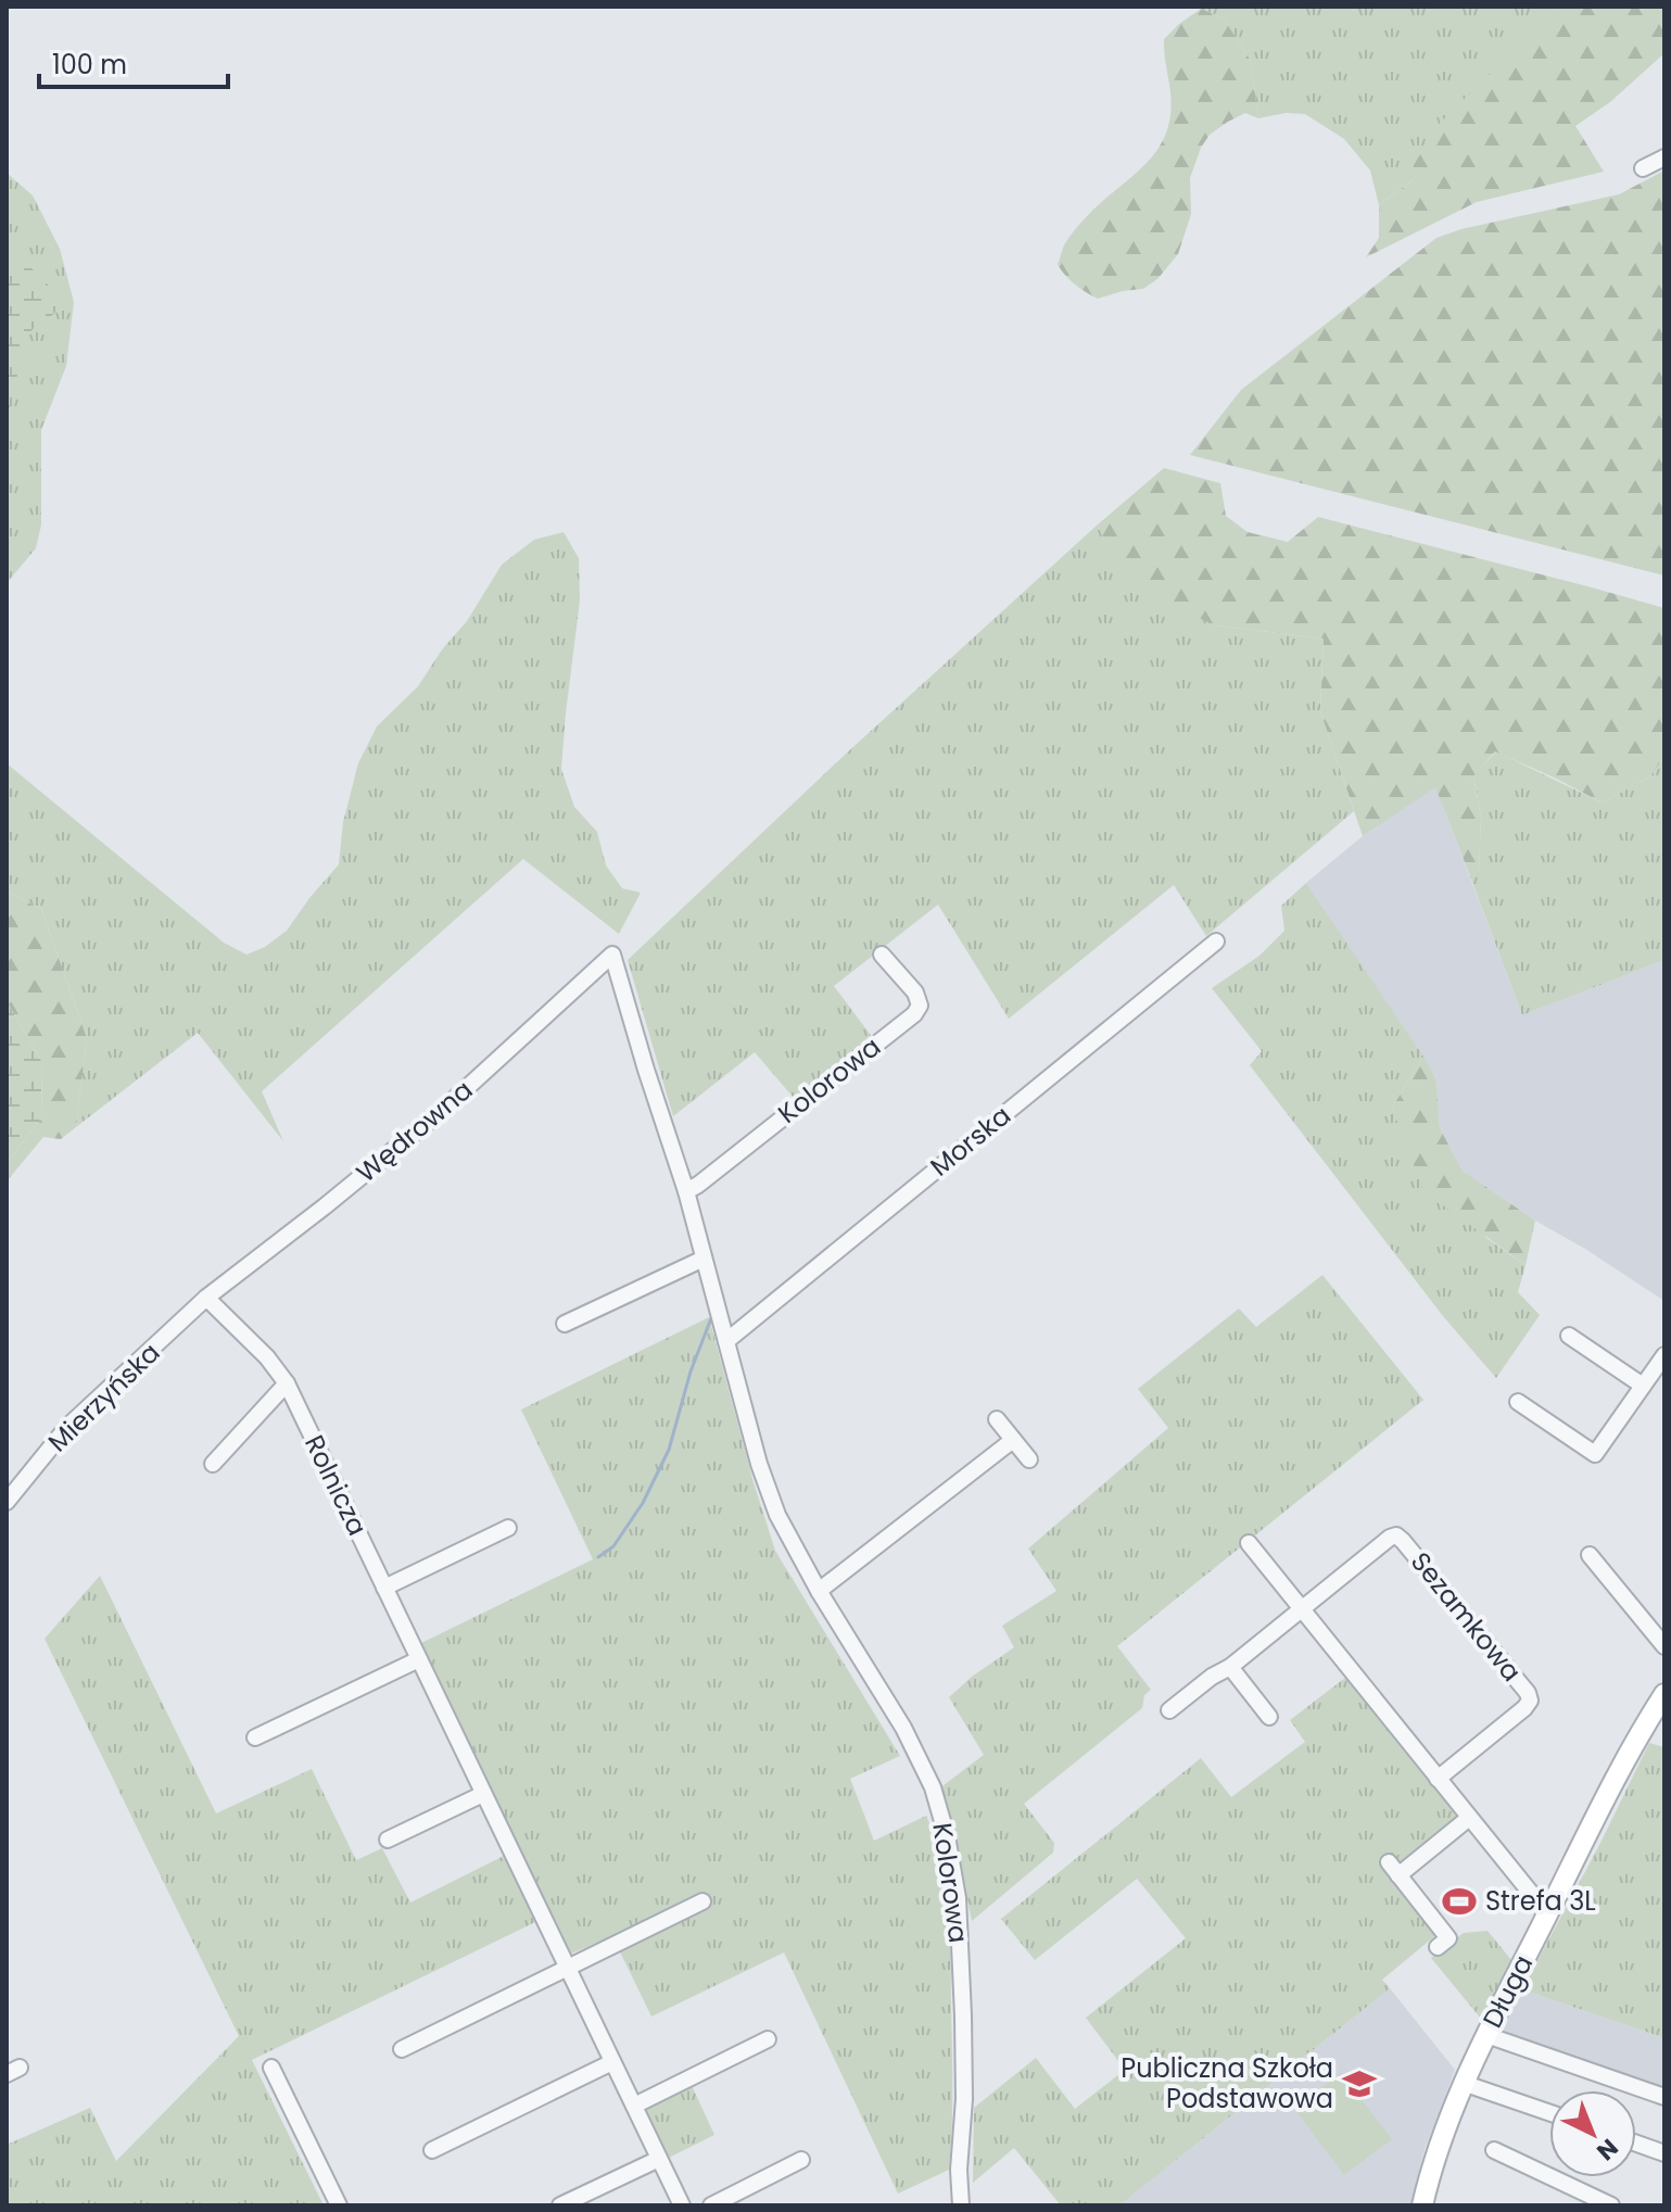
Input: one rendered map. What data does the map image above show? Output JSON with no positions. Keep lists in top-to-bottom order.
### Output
{
  "streets": {
    "street": [
      "Kolorowa",
      "Wędrowna",
      "Morska",
      "Mierzyńska",
      "Rolnicza",
      "Sezamkowa",
      "Długa"
    ]
  },
  "crossings": [
    ["Kolorowa", "Wędrowna"],
    ["Kolorowa", "Morska"],
    ["Wędrowna", "Mierzyńska"],
    ["Wędrowna", "Rolnicza"],
    ["Mierzyńska", "Rolnicza"]
  ],
  "places": {
    "sports": ["Strefa 3L"],
    "school or university": ["Publiczna Szkoła Podstawowa"]
  },
  "scale_bar": "100 m",
  "north": "bottom right"
}
